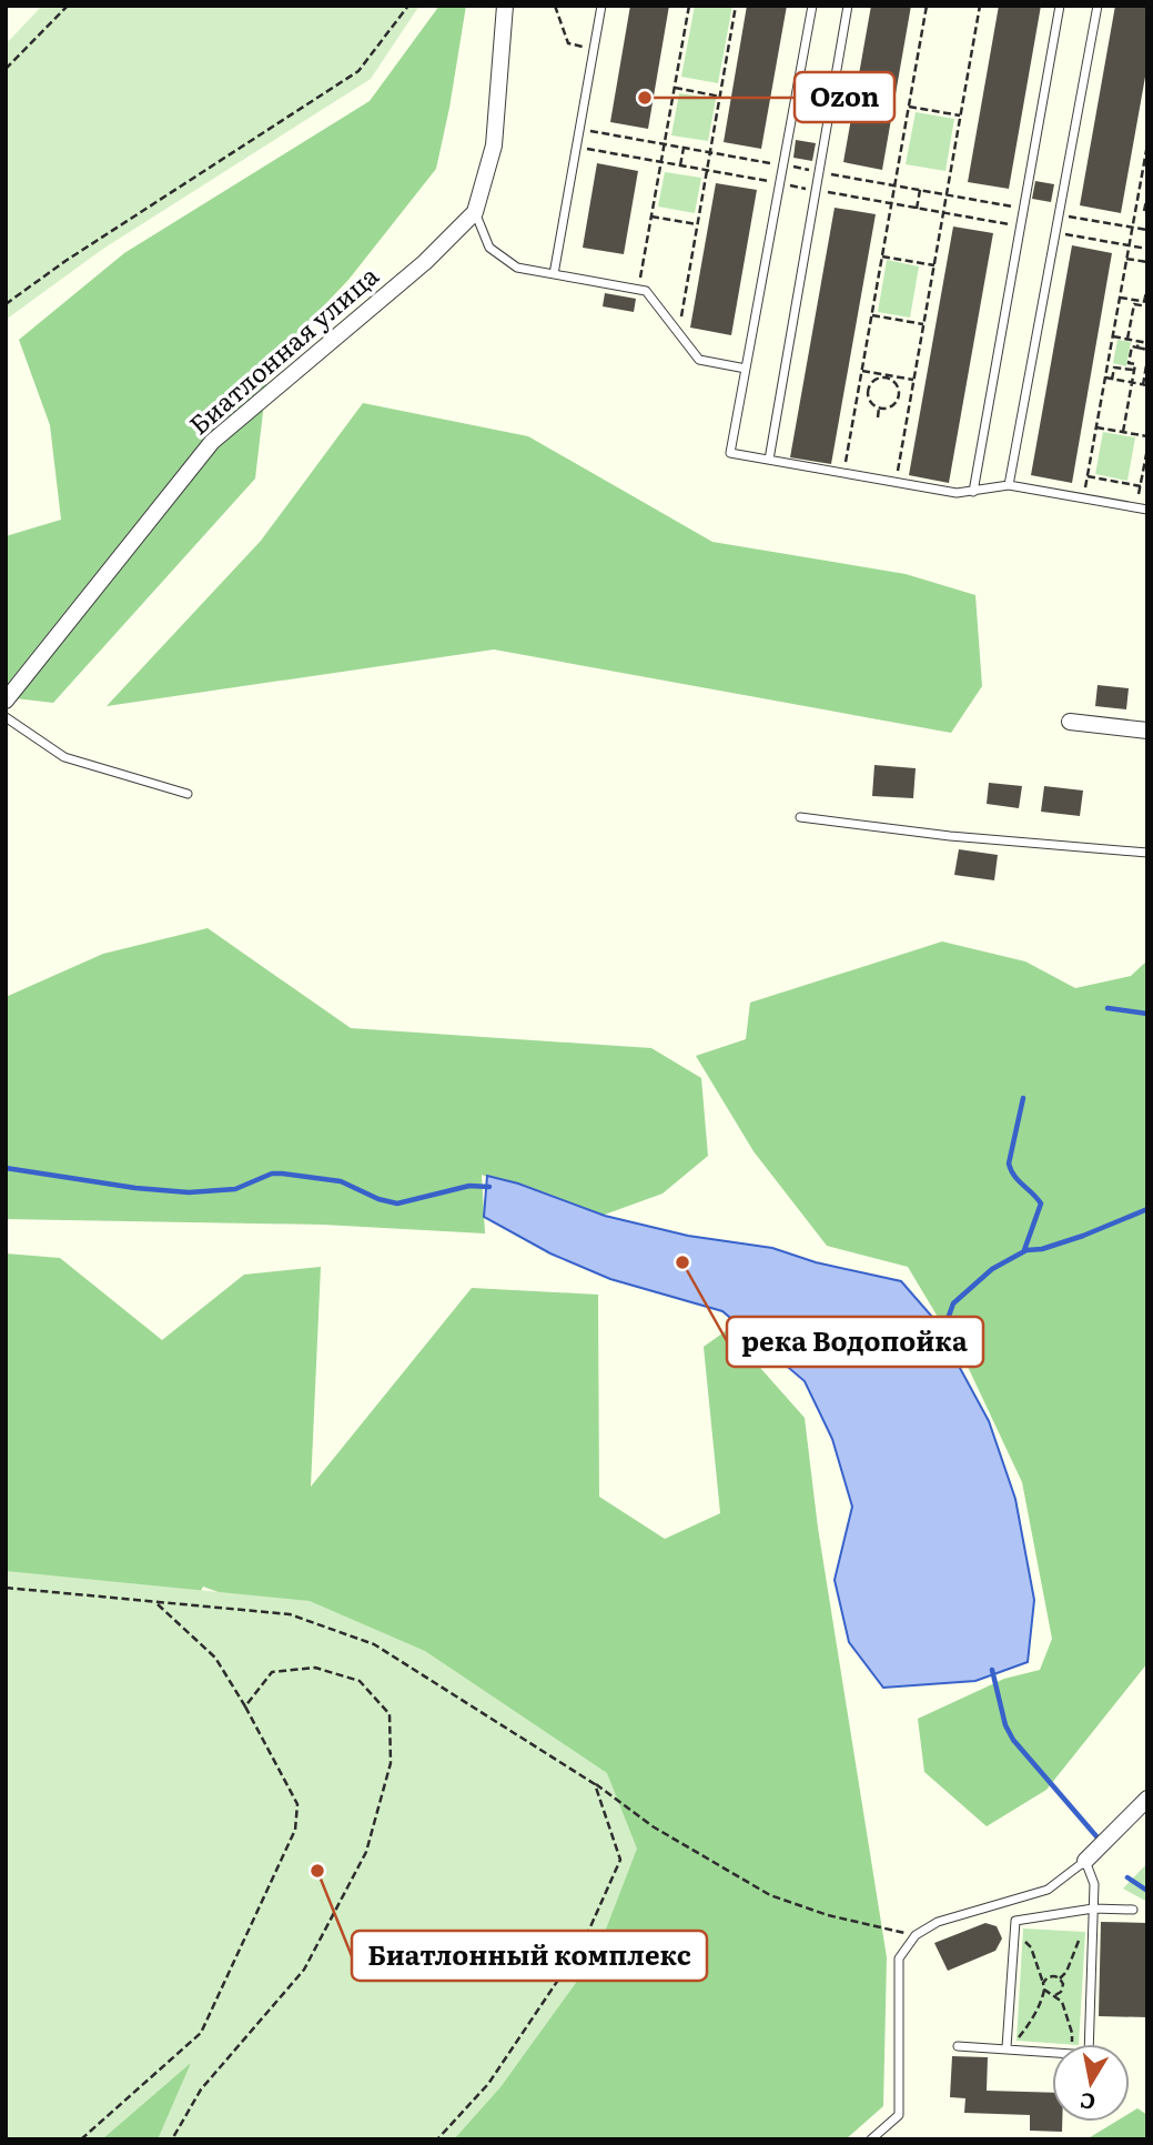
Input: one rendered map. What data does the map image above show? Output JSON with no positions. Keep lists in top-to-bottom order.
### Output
{
  "streets": {
    "street": ["Биатлонная улица"]
  },
  "places": ["Ozon", "река Водопойка", "Биатлонный комплекс"],
  "north": "bottom"
}
